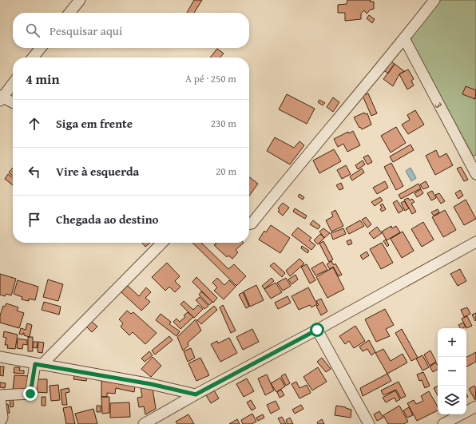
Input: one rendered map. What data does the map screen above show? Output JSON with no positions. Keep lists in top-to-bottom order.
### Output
{
  "streets": {
    "street": ["3"]
  },
  "page": {
    "search": "Pesquisar aqui",
    "heading": ["4 min", "A pé · 250 m"],
    "list": [
      ["Siga em frente", "230 m"],
      ["Vire à esquerda", "20 m"],
      "Chegada ao destino"
    ],
    "map_buttons": ["+", "−"]
  }
}
